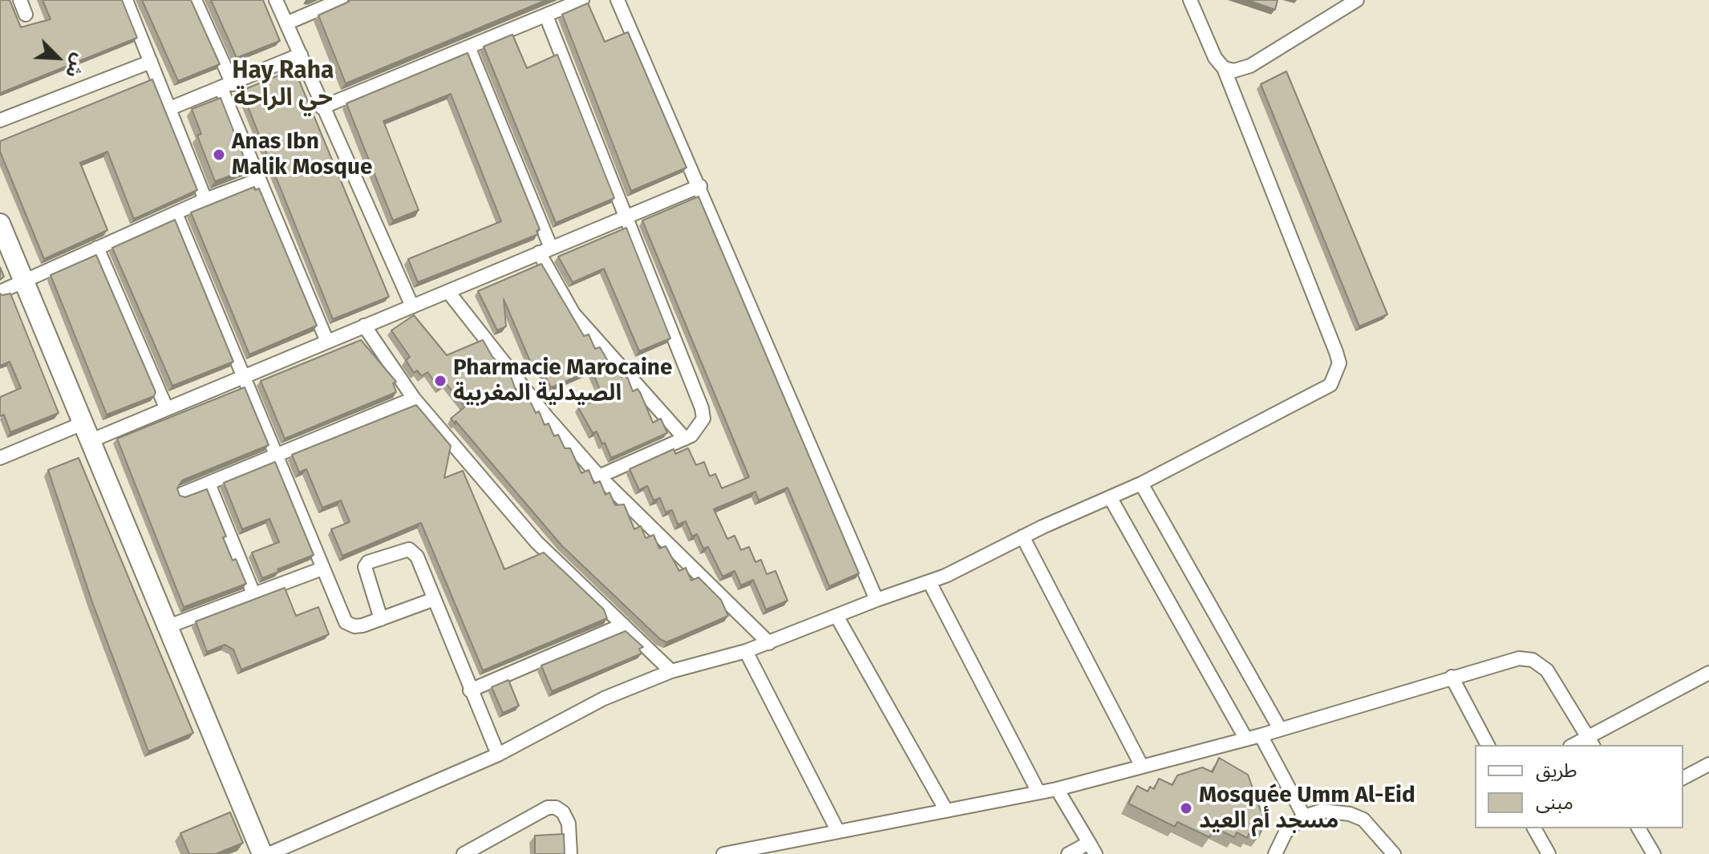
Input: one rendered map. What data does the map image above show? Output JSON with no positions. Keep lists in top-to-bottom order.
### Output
{
  "districts": ["Hay Raha حي الراحة"],
  "places": ["Anas Ibn Malik Mosque", "Pharmacie Marocaine الصيدلية المغربية", "Mosquée Umm Al-Eid مسجد أم العيد"],
  "legend": ["طريق", "مبنى"],
  "north": "bottom right"
}
